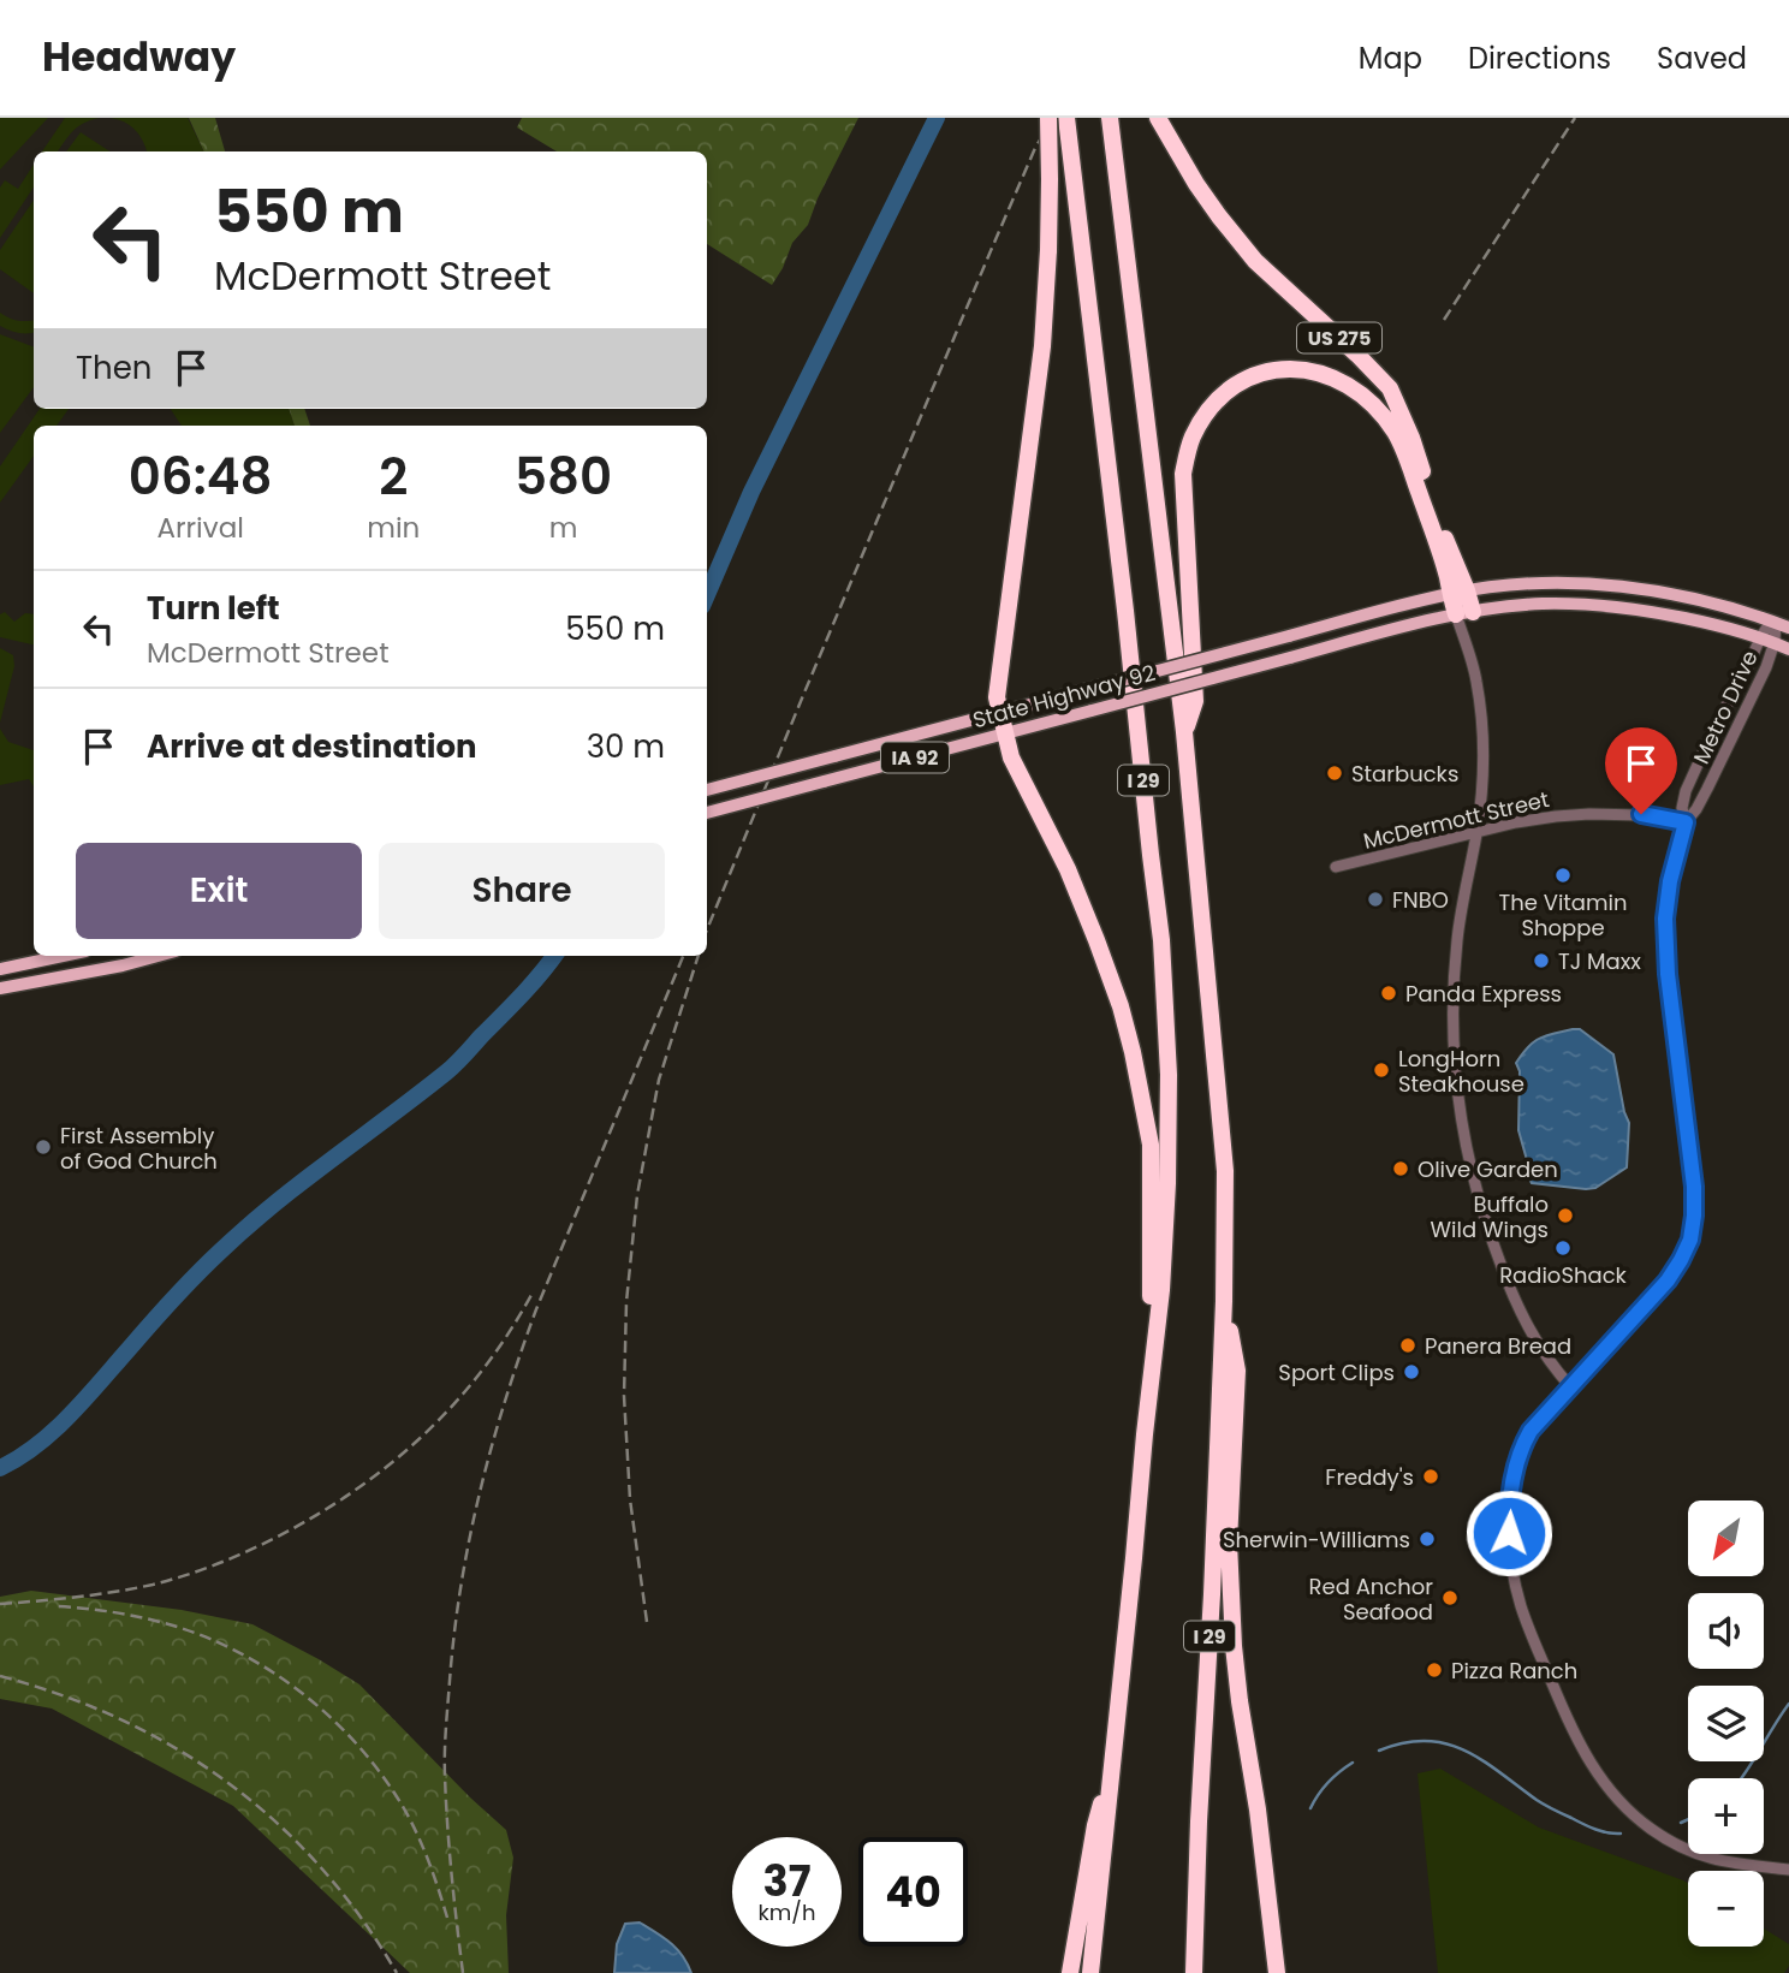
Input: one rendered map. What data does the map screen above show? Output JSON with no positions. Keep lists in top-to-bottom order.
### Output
{
  "streets": {
    "highway": ["US 275", "I 29"],
    "main road": ["State Highway 92", "IA 92"],
    "street": ["Metro Drive", "McDermott Street"]
  },
  "crossings": [
    ["US 275", "State Highway 92"],
    ["State Highway 92", "Metro Drive"],
    ["Metro Drive", "McDermott Street"]
  ],
  "places": [
    "Starbucks",
    "The Vitamin Shoppe",
    "FNBO",
    "TJ Maxx",
    "Panda Express",
    "LongHorn Steakhouse",
    "First Assembly of God Church",
    "Olive Garden",
    "Buffalo Wild Wings",
    "RadioShack",
    "Panera Bread",
    "Sport Clips",
    "Freddy's",
    "Sherwin-Williams",
    "Red Anchor Seafood",
    "Pizza Ranch"
  ],
  "north": "bottom left",
  "page": {
    "header": "Headway",
    "nav": ["Map", "Directions", "Saved"],
    "turn": ["550 m", "McDermott Street"],
    "then": "Then",
    "eta": [
      "06:48",
      "Arrival",
      "2",
      "min",
      "580",
      "m"
    ],
    "list": [
      {
        "name": "Turn left",
        "note": "McDermott Street",
        "value": "550 m"
      },
      {
        "name": "Arrive at destination",
        "value": "30 m"
      }
    ],
    "buttons": ["Exit", "Share"],
    "map_buttons": ["+", "−"],
    "speed": "37 km/h",
    "limit": "40"
  }
}
